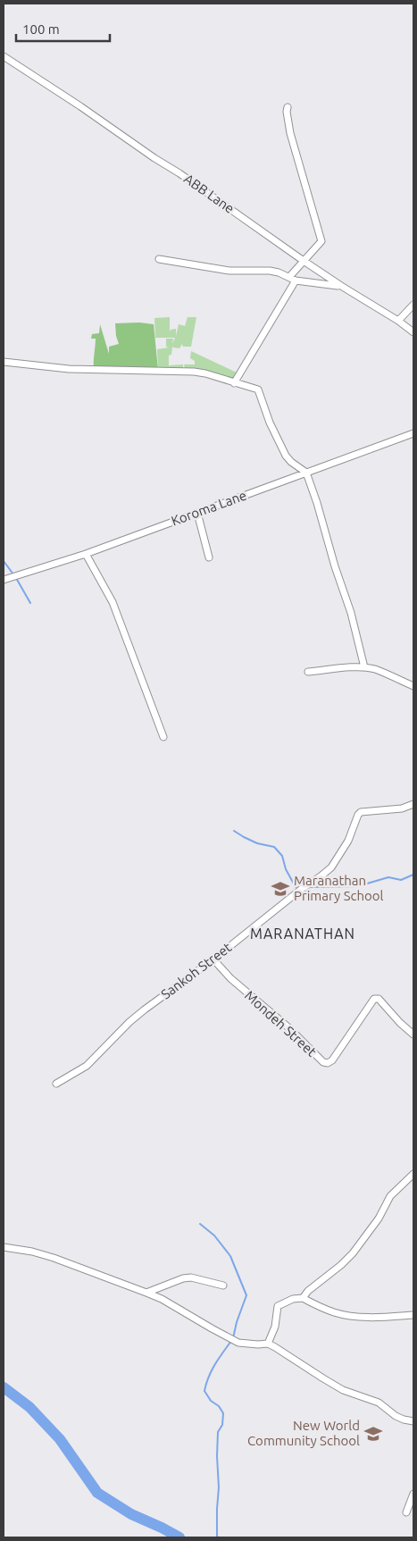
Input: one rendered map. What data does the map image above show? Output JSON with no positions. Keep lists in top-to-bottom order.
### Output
{
  "streets": {
    "street": [
      "ABB Lane",
      "Koroma Lane",
      "Sankoh Street",
      "Mondeh Street"
    ]
  },
  "crossings": [
    ["Sankoh Street", "Mondeh Street"]
  ],
  "districts": ["MARANATHAN"],
  "places": {
    "school or university": ["Maranathan Primary School", "New World Community School"]
  },
  "scale_bar": "100 m"
}
